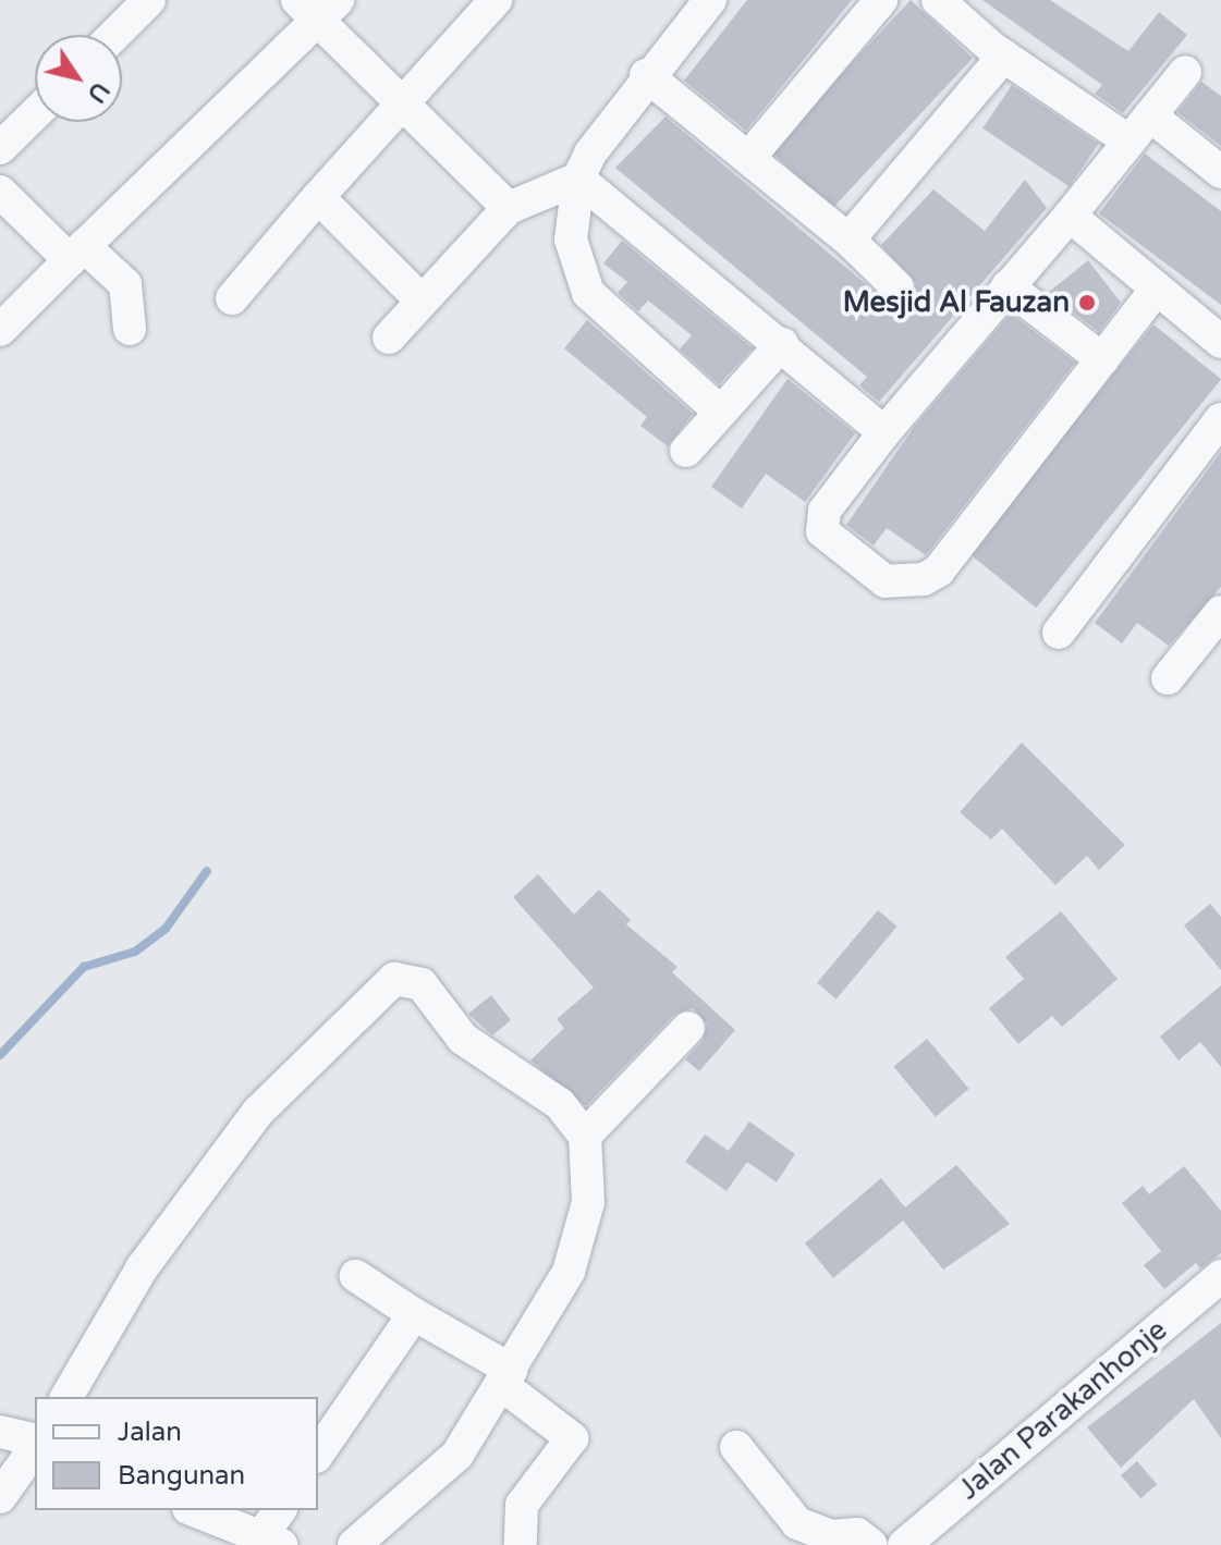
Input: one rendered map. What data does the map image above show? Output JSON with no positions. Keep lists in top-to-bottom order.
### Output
{
  "streets": {
    "street": ["Jalan Parakanhonje"]
  },
  "places": ["Mesjid Al Fauzan"],
  "legend": ["Jalan", "Bangunan"],
  "north": "bottom right"
}
